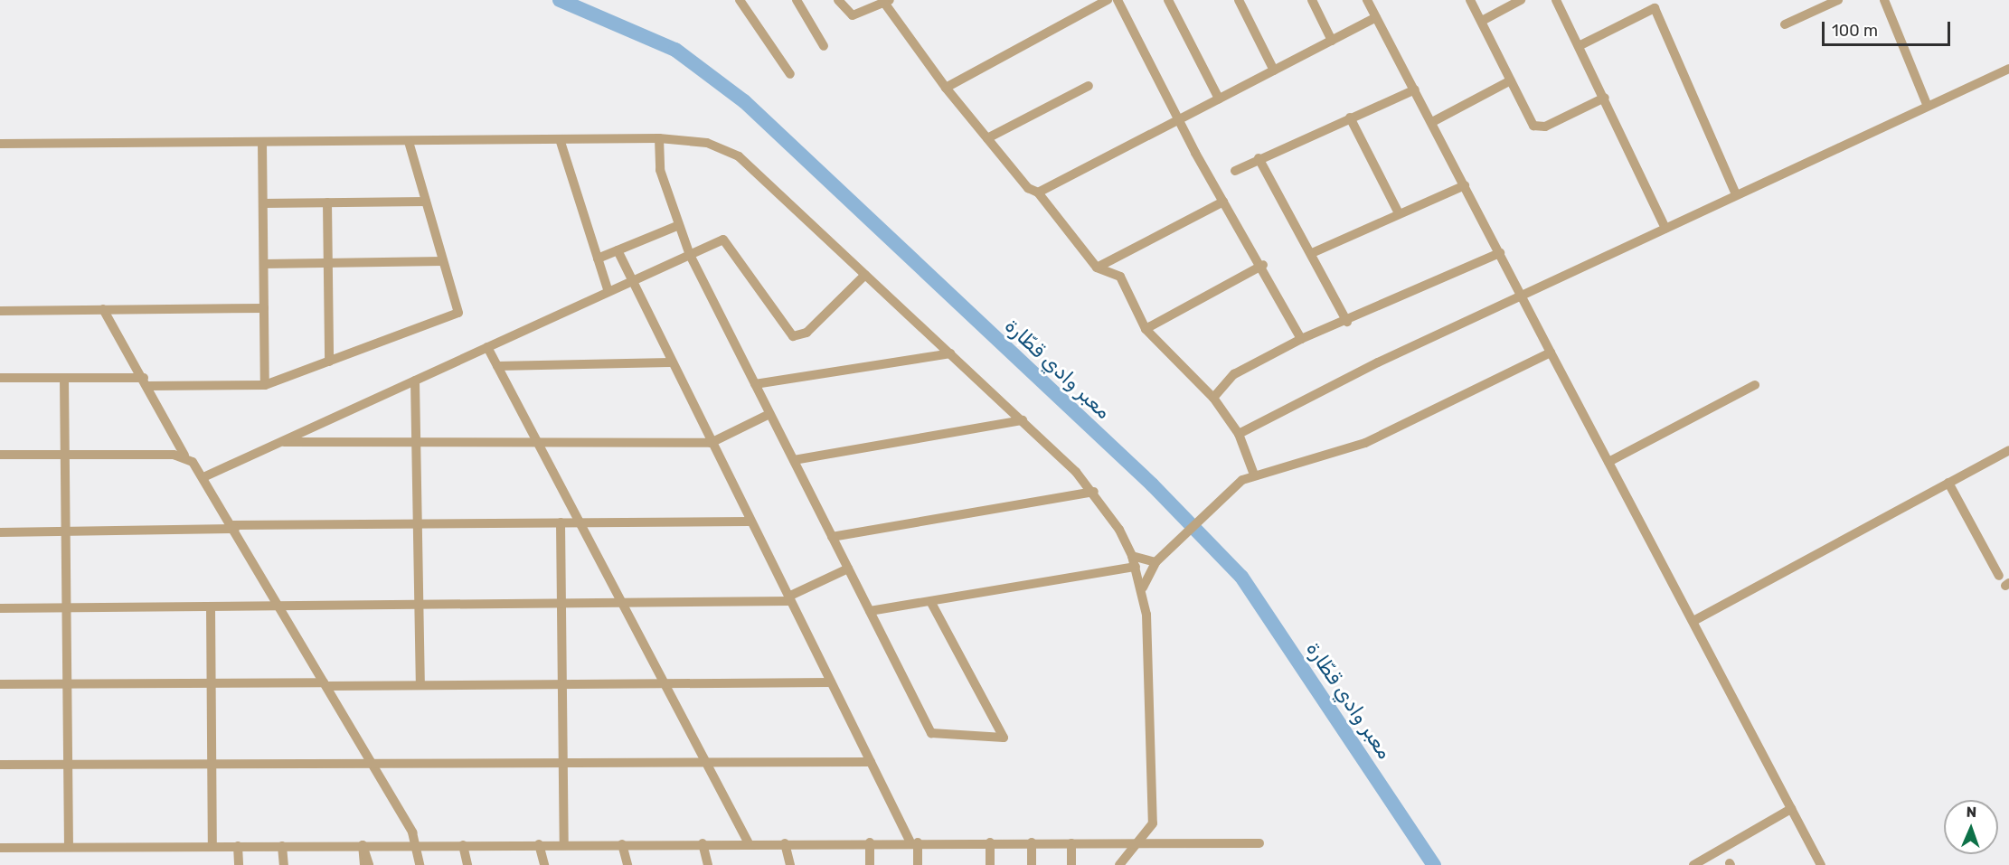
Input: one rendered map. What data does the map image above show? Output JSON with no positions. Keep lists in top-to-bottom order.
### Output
{
  "water": ["معبر وادي قطّارة"],
  "scale_bar": "100 m",
  "north": "top"
}
